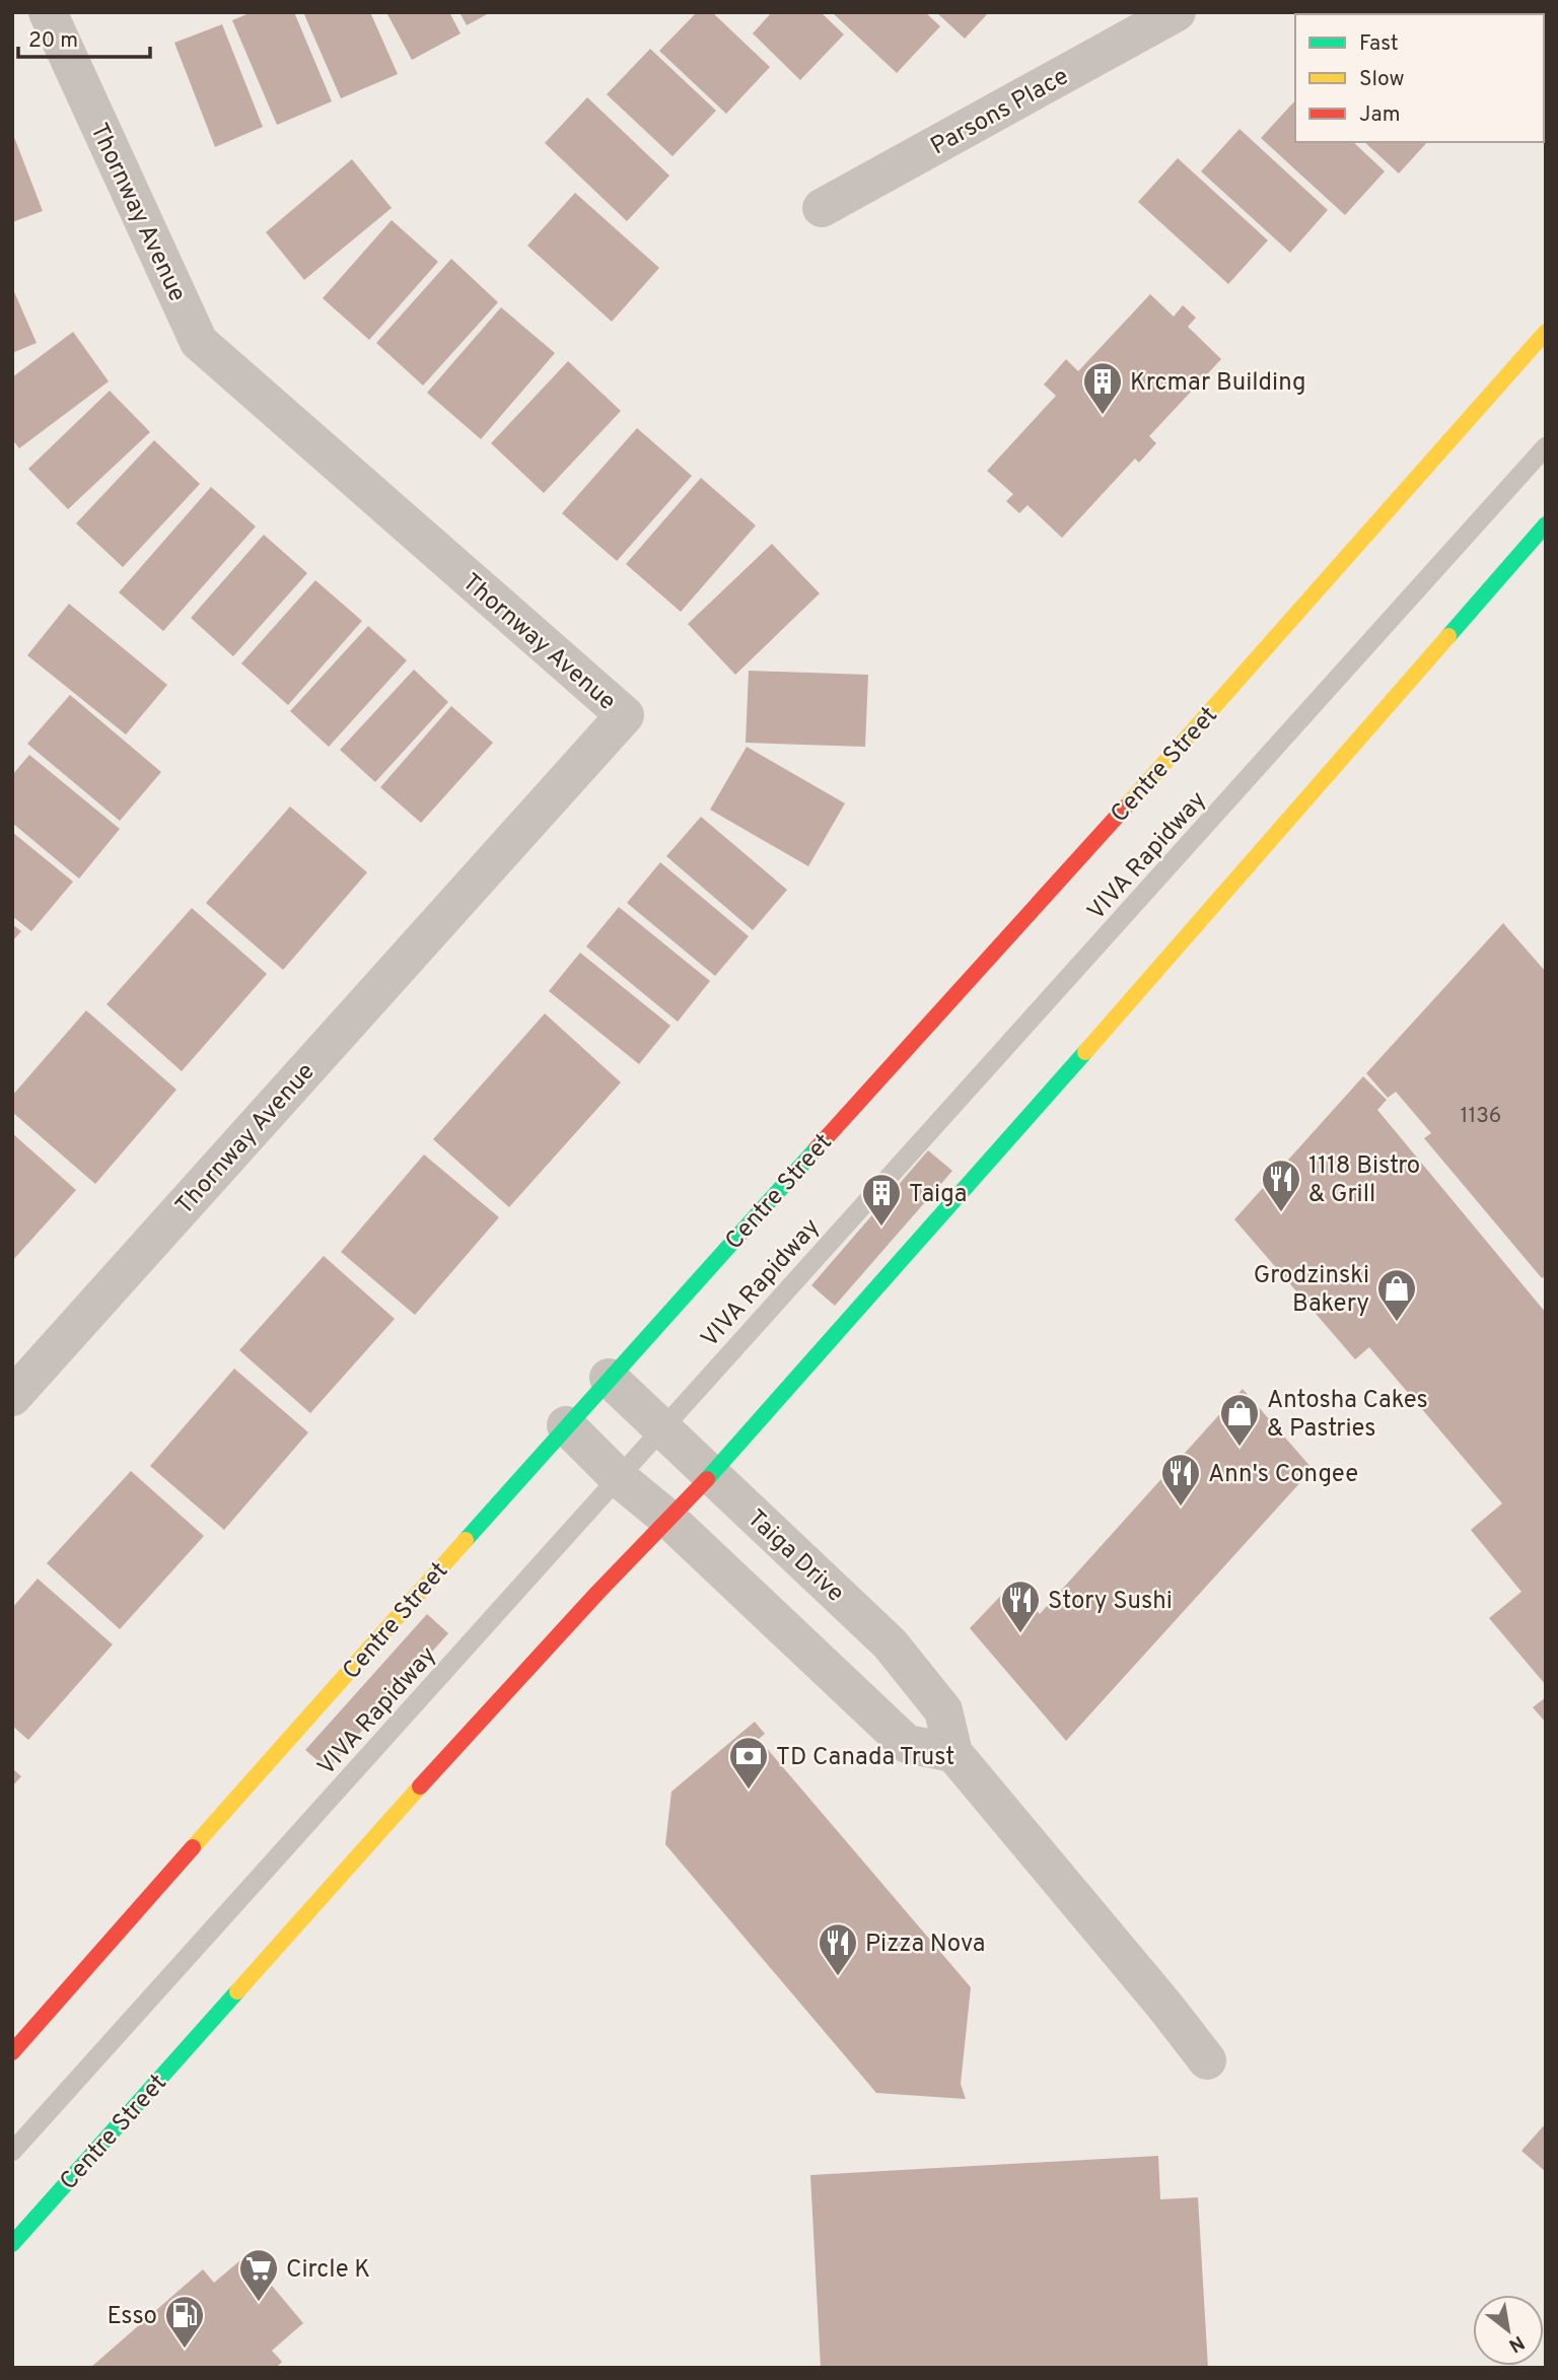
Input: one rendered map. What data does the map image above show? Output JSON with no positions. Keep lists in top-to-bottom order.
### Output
{
  "streets": {
    "main road": ["Centre Street"],
    "street": ["Parsons Place", "Thornway Avenue", "Taiga Drive"],
    "lane": ["VIVA Rapidway"]
  },
  "crossings": [
    ["Centre Street", "Taiga Drive"],
    ["VIVA Rapidway", "Taiga Drive"]
  ],
  "places": {
    "building": ["Krcmar Building", "Taiga"],
    "restaurant": [
      "1118 Bistro & Grill",
      "Ann's Congee",
      "Story Sushi",
      "Pizza Nova"
    ],
    "shop": ["Grodzinski Bakery", "Antosha Cakes & Pastries"],
    "bank": ["TD Canada Trust"],
    "supermarket": ["Circle K"],
    "fuel station": ["Esso"]
  },
  "house_numbers": ["1136"],
  "legend": ["Fast", "Slow", "Jam"],
  "scale_bar": "20 m",
  "north": "bottom right"
}
